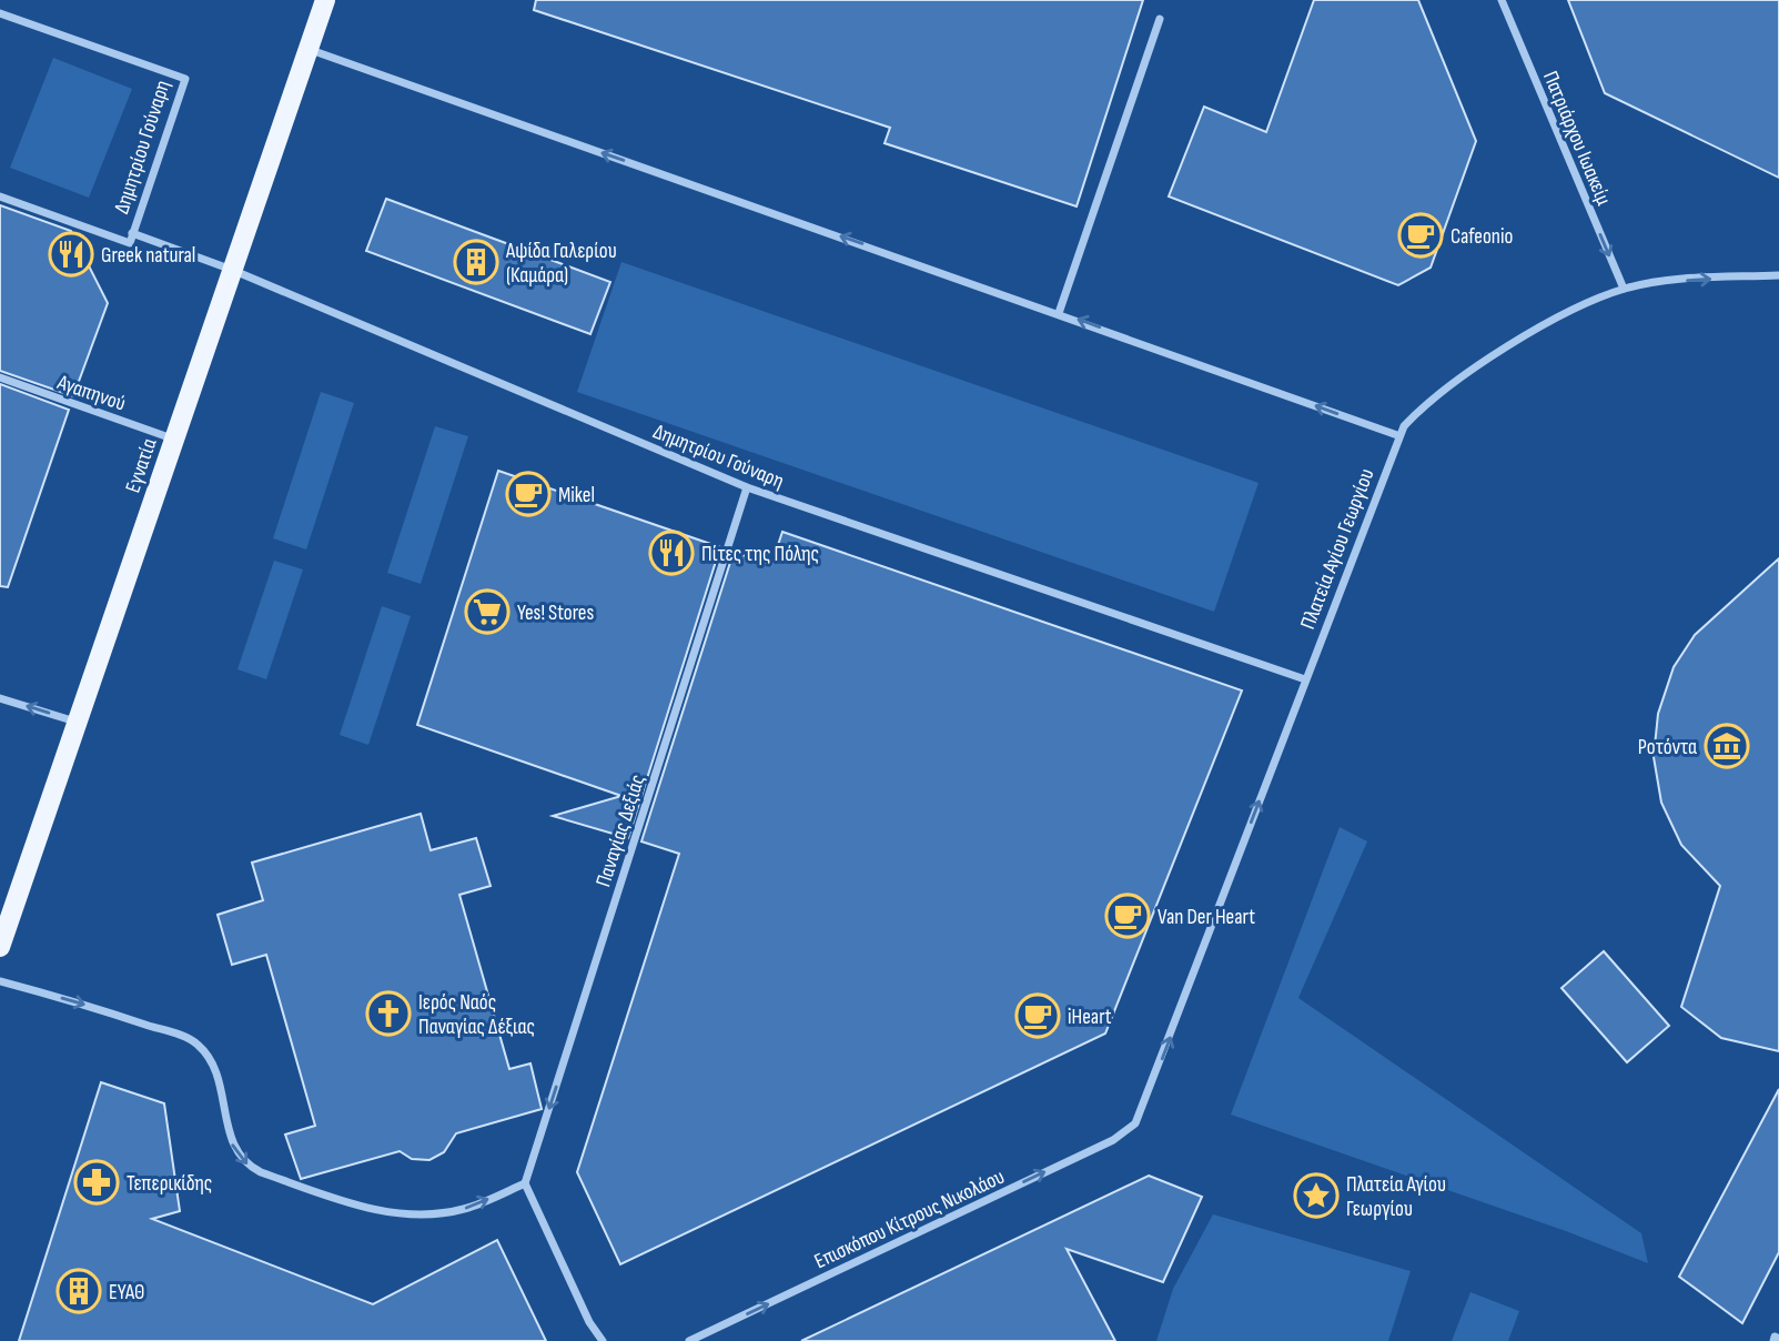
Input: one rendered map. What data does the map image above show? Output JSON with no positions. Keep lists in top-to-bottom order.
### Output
{
  "streets": {
    "main road": ["Εγνατία"],
    "street": [
      "Πατριάρχου Ιωακείμ",
      "Δημητρίου Γούναρη",
      "Αγαπηνού",
      "Πλατεία Αγίου Γεωργίου",
      "Παναγίας Δεξιάς",
      "Επισκόπου Κίτρους Νικολάου"
    ]
  },
  "crossings": [
    ["Πατριάρχου Ιωακείμ", "Πλατεία Αγίου Γεωργίου"],
    ["Δημητρίου Γούναρη", "Εγνατία"],
    ["Δημητρίου Γούναρη", "Πλατεία Αγίου Γεωργίου"],
    ["Δημητρίου Γούναρη", "Παναγίας Δεξιάς"],
    ["Αγαπηνού", "Εγνατία"],
    ["Πλατεία Αγίου Γεωργίου", "Επισκόπου Κίτρους Νικολάου"]
  ],
  "one_way": [
    "Πατριάρχου Ιωακείμ",
    "Πλατεία Αγίου Γεωργίου",
    "Παναγίας Δεξιάς",
    "Επισκόπου Κίτρους Νικολάου"
  ],
  "places": {
    "cafe": [
      "Cafeonio",
      "Mikel",
      "Van Der Heart",
      "iHeart"
    ],
    "restaurant": ["Greek natural", "Πίτες της Πόλης"],
    "building": ["Αψίδα Γαλερίου (Καμάρα)", "ΕΥΑΘ"],
    "supermarket": ["Yes! Stores"],
    "museum": ["Ροτόντα"],
    "church": ["Ιερός Ναός Παναγίας Δέξιας"],
    "pharmacy": ["Τεπερικίδης"],
    "place": ["Πλατεία Αγίου Γεωργίου"]
  }
}
